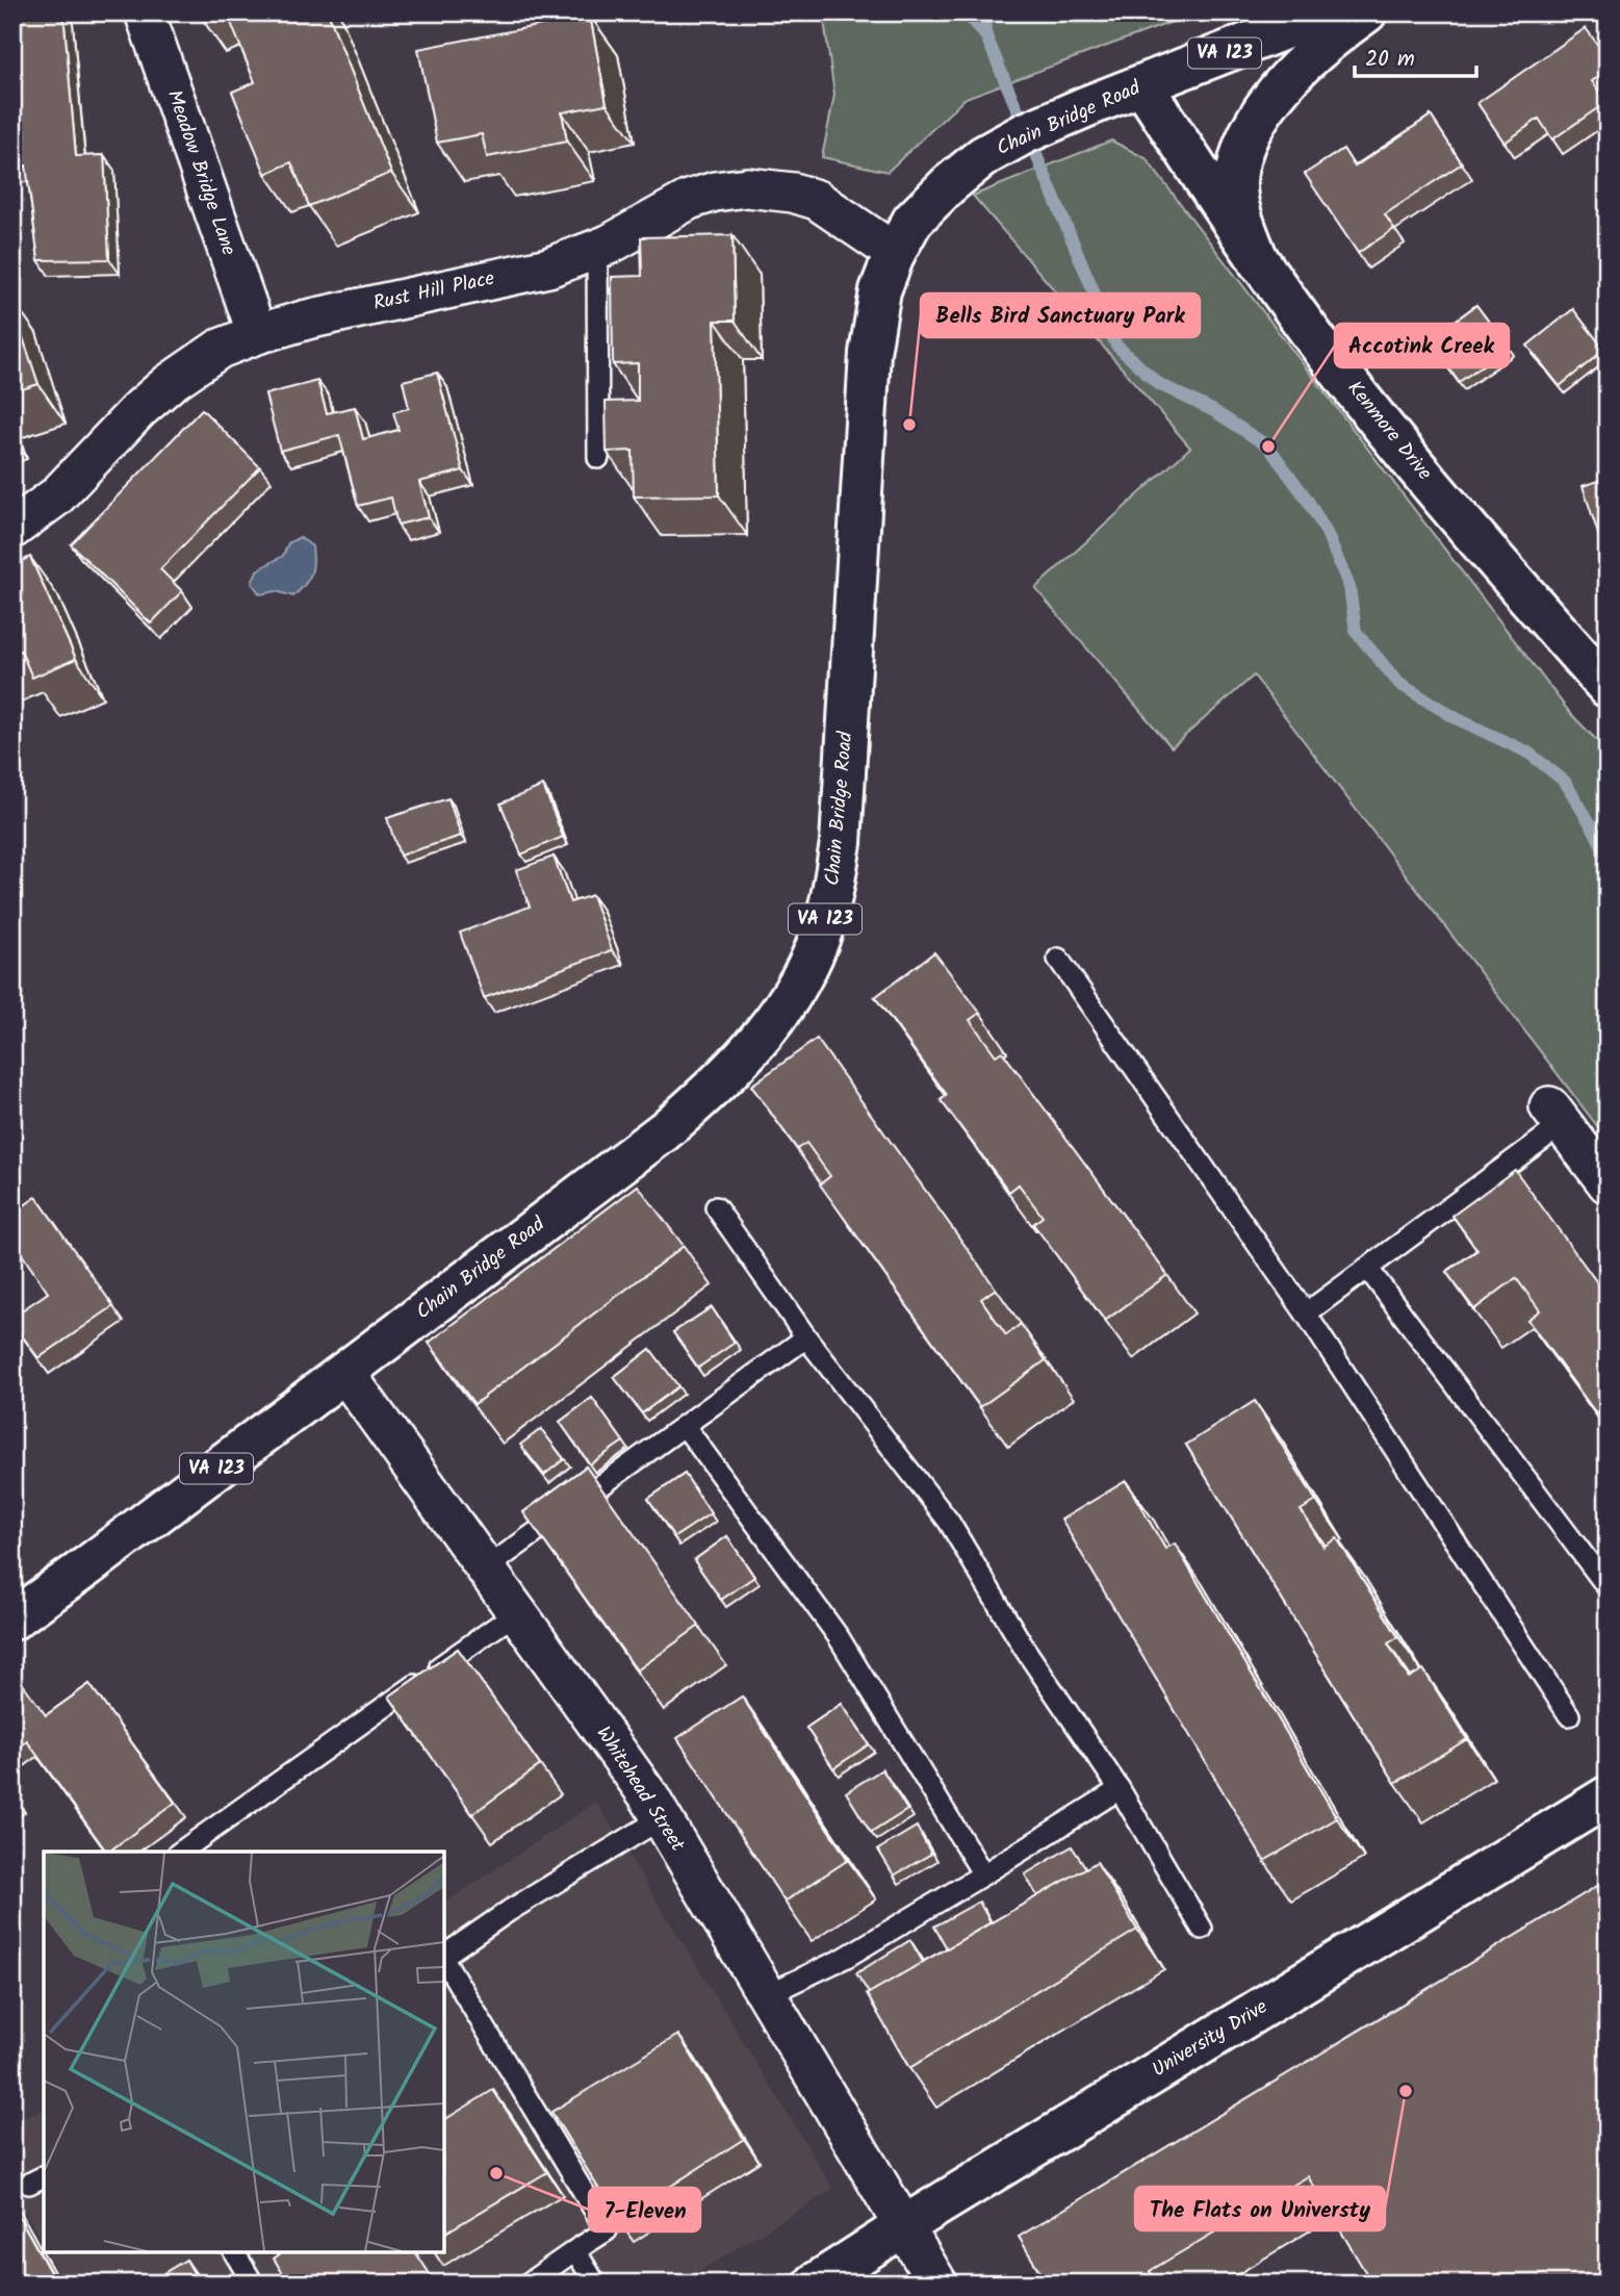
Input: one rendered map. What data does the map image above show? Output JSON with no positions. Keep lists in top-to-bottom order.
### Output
{
  "streets": {
    "main road": [
      "VA 123",
      "Chain Bridge Road",
      "Kenmore Drive",
      "University Drive"
    ],
    "street": ["Meadow Bridge Lane", "Rust Hill Place", "Whitehead Street"]
  },
  "crossings": [
    ["Chain Bridge Road", "Rust Hill Place"],
    ["Chain Bridge Road", "Kenmore Drive"],
    ["Chain Bridge Road", "Whitehead Street"],
    ["Meadow Bridge Lane", "Rust Hill Place"],
    ["Whitehead Street", "University Drive"]
  ],
  "places": [
    "Bells Bird Sanctuary Park",
    "Accotink Creek",
    "The Flats on Universty",
    "7-Eleven"
  ],
  "scale_bar": "20 m"
}
